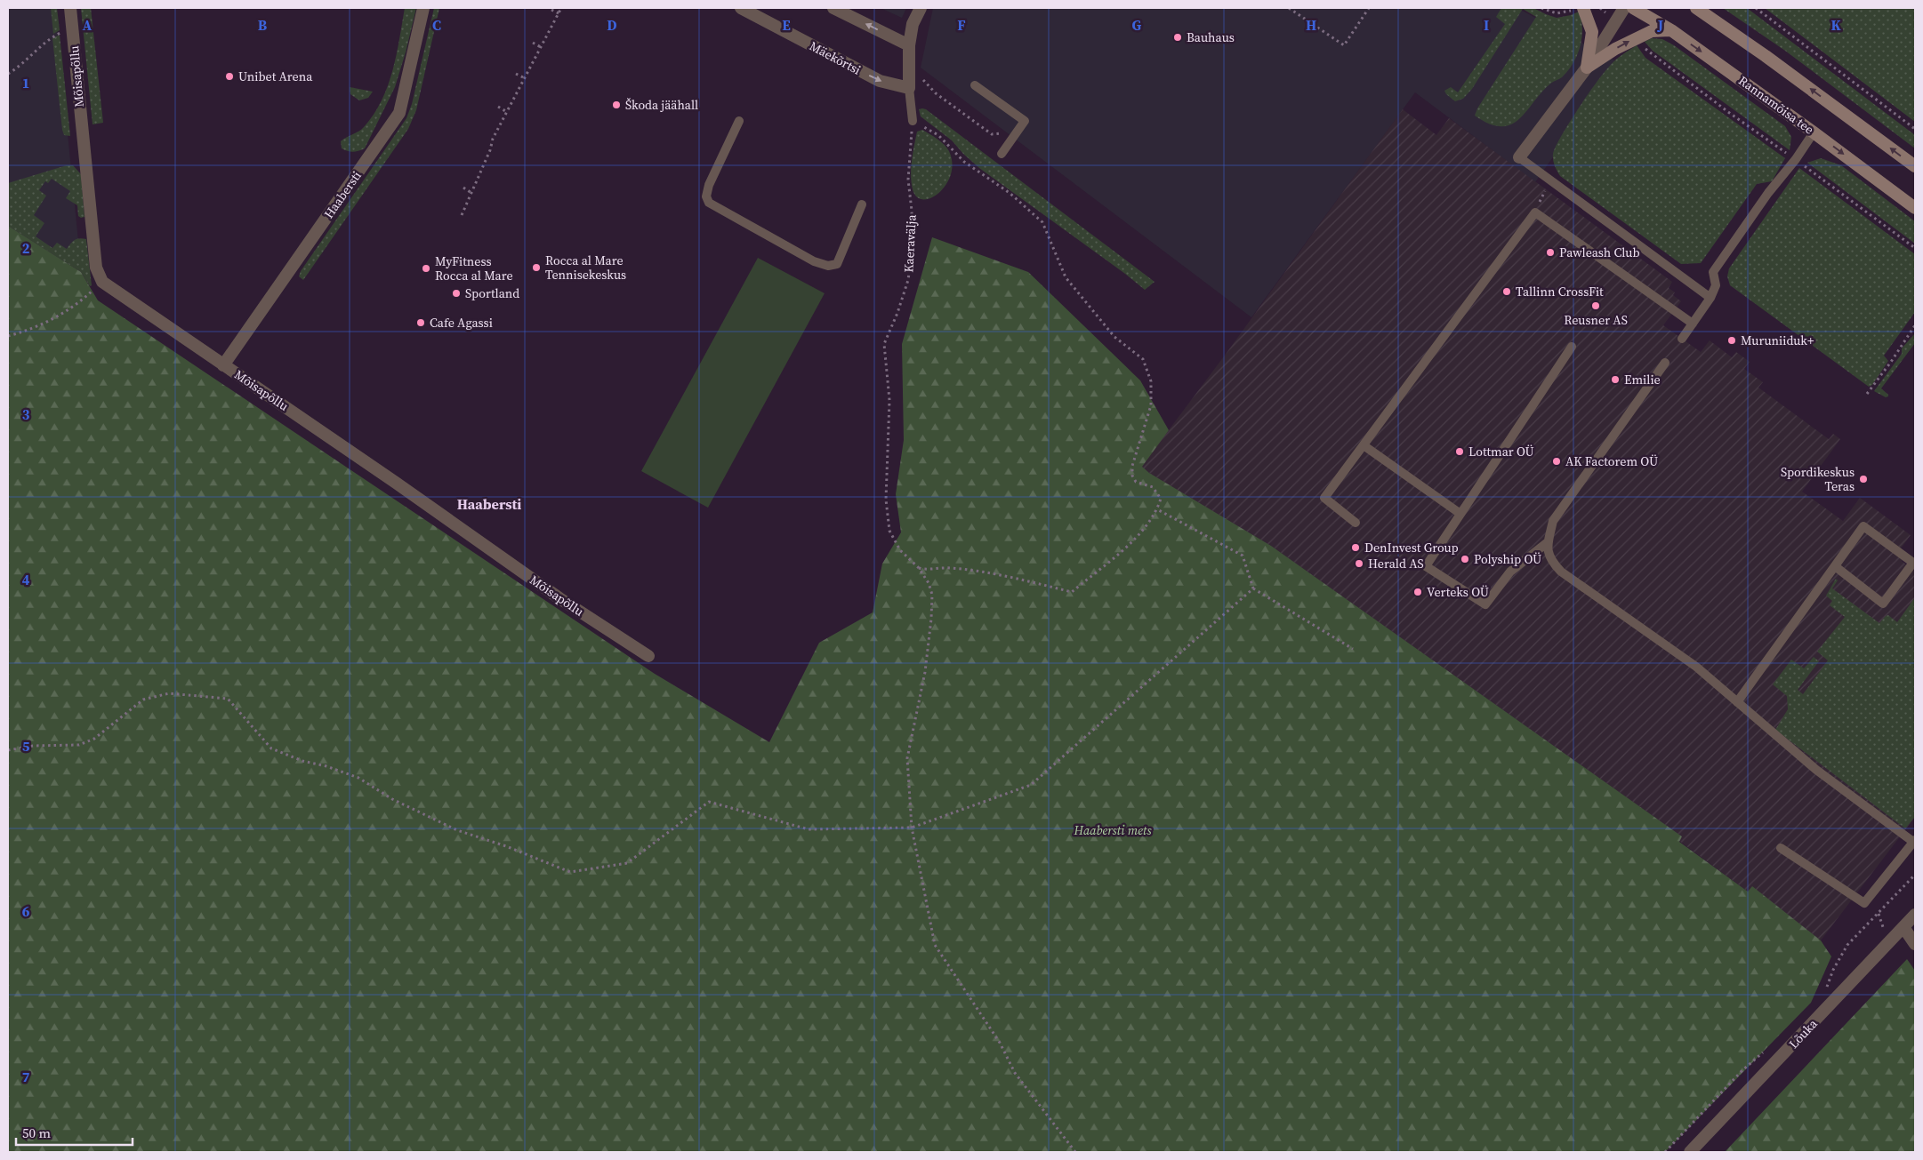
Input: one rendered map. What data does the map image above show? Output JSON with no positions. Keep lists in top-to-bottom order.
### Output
{
  "streets": {
    "main road": ["Rannamõisa tee"],
    "street": [
      "Mäekõrtsi",
      "Mõisapõllu",
      "Haabersti",
      "Lõuka"
    ],
    "path": ["Kaeravälja"]
  },
  "crossings": [
    ["Mõisapõllu", "Haabersti"]
  ],
  "districts": ["Haabersti"],
  "parks": ["Haabersti mets"],
  "places": [
    "Bauhaus",
    "Unibet Arena",
    "Škoda jäähall",
    "Pawleash Club",
    "Rocca al Mare Tennisekeskus",
    "MyFitness Rocca al Mare",
    "Tallinn CrossFit",
    "Sportland",
    "Reusner AS",
    "Cafe Agassi",
    "Muruniiduk+",
    "Emilie",
    "Lottmar OÜ",
    "AK Factorem OÜ",
    "Spordikeskus Teras",
    "DenInvest Group",
    "Polyship OÜ",
    "Herald AS",
    "Verteks OÜ"
  ],
  "scale_bar": "50 m",
  "grid": {
    "columns": [
      "A",
      "B",
      "C",
      "D",
      "E",
      "F",
      "G",
      "H",
      "I",
      "J",
      "K"
    ],
    "rows": [
      "1",
      "2",
      "3",
      "4",
      "5",
      "6",
      "7"
    ]
  }
}
